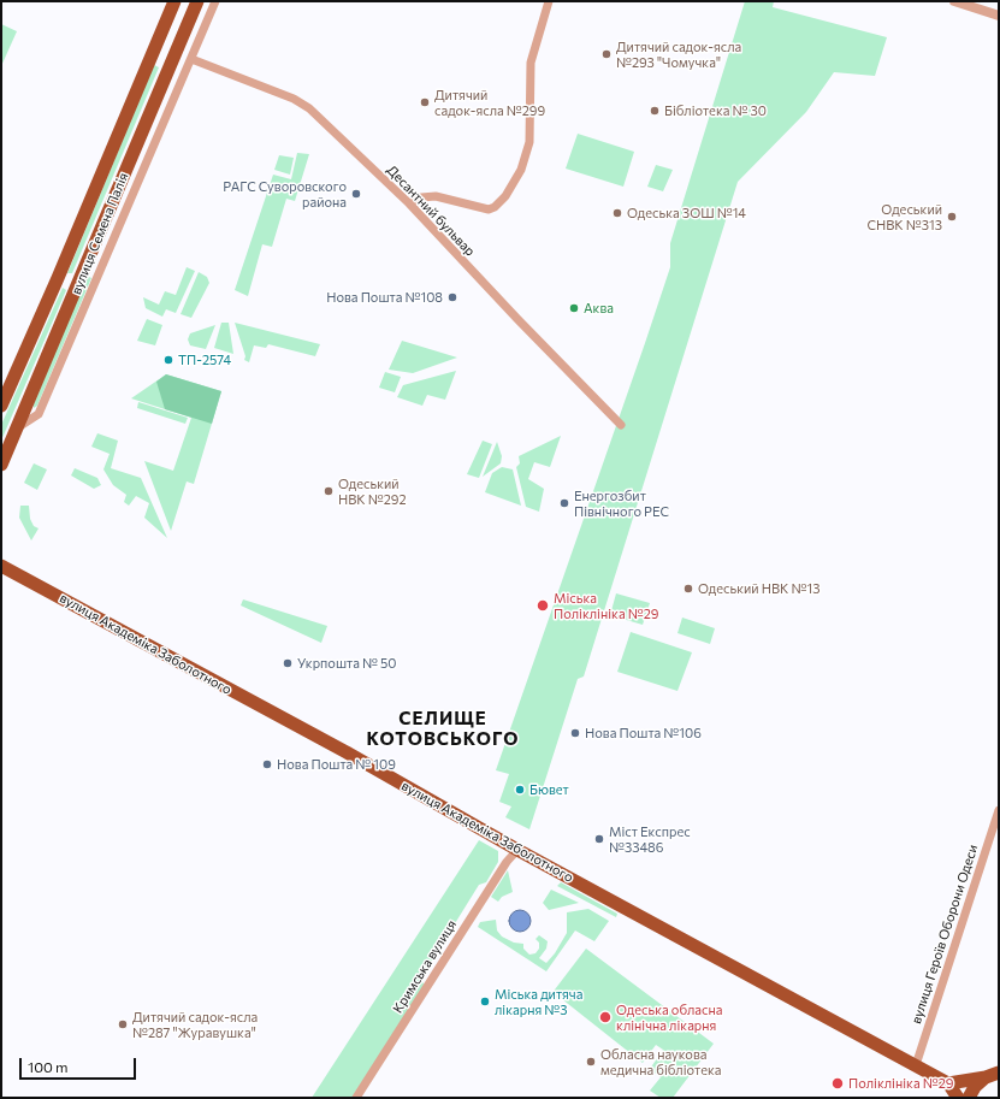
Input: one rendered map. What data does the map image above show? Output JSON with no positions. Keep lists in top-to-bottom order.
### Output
{
  "streets": {
    "highway": ["вулиця Семена Палія", "вулиця Академіка Заболотного"],
    "street": ["Десантний бульвар", "вулиця Героїв Оборони Одеси", "Кримська вулиця"]
  },
  "crossings": [
    ["вулиця Академіка Заболотного", "вулиця Героїв Оборони Одеси"],
    ["вулиця Академіка Заболотного", "Кримська вулиця"]
  ],
  "districts": ["СЕЛИЩЕ КОТОВСЬКОГО"],
  "places": [
    "Дитячий садок-ясла №293 \"Чомучка\"",
    "Дитячий садок-ясла №299",
    "Бібліотека № 30",
    "РАГС Суворовского района",
    "Одеська ЗОШ №14",
    "Одеський СНВК №313",
    "Нова Пошта №108",
    "Аква",
    "ТП-2574",
    "Одеський НВК №292",
    "Енергозбит Північного РЕС",
    "Одеський НВК №13",
    "Міська Поліклініка №29",
    "Укрпошта № 50",
    "Нова Пошта №106",
    "Нова Пошта № 109",
    "Бювет",
    "Міст Експрес №33486",
    "Міська дитяча лікарня №3",
    "Одеська обласна клінічна лікарня",
    "Дитячий садок-ясла №287 \"Журавушка\"",
    "Обласна наукова медична бібліотека",
    "Поліклініка №29"
  ],
  "scale_bar": "100 m"
}
